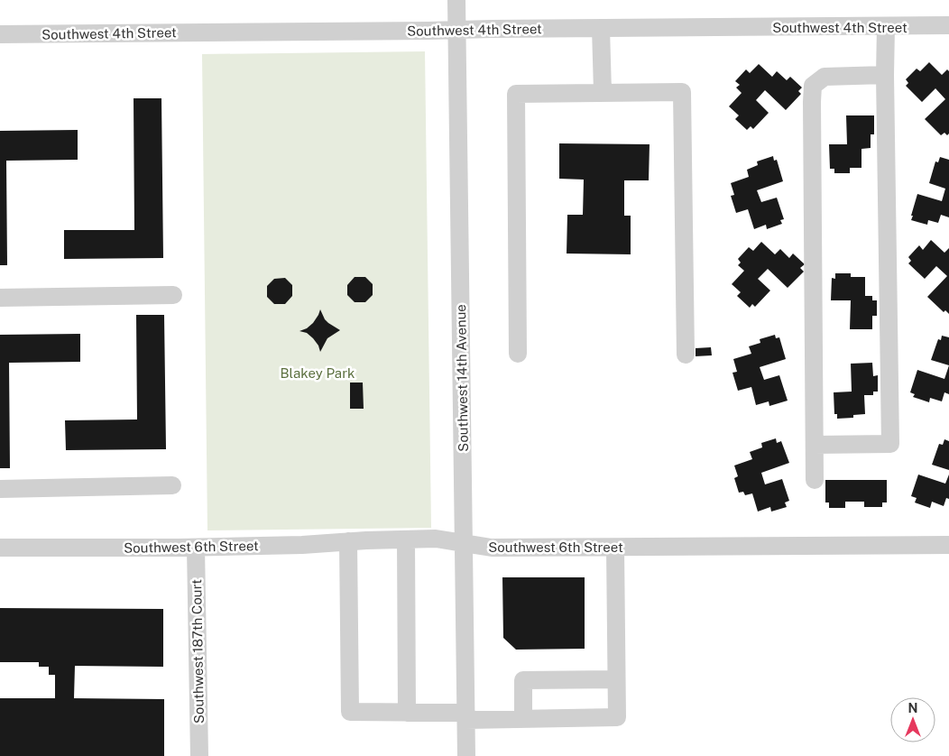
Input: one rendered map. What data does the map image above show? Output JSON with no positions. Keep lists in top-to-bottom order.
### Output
{
  "streets": {
    "street": [
      "Southwest 4th Street",
      "Southwest 14th Avenue",
      "Southwest 6th Street",
      "Southwest 187th Court"
    ]
  },
  "crossings": [
    ["Southwest 4th Street", "Southwest 14th Avenue"],
    ["Southwest 14th Avenue", "Southwest 6th Street"],
    ["Southwest 6th Street", "Southwest 187th Court"]
  ],
  "parks": ["Blakey Park"],
  "north": "top"
}
